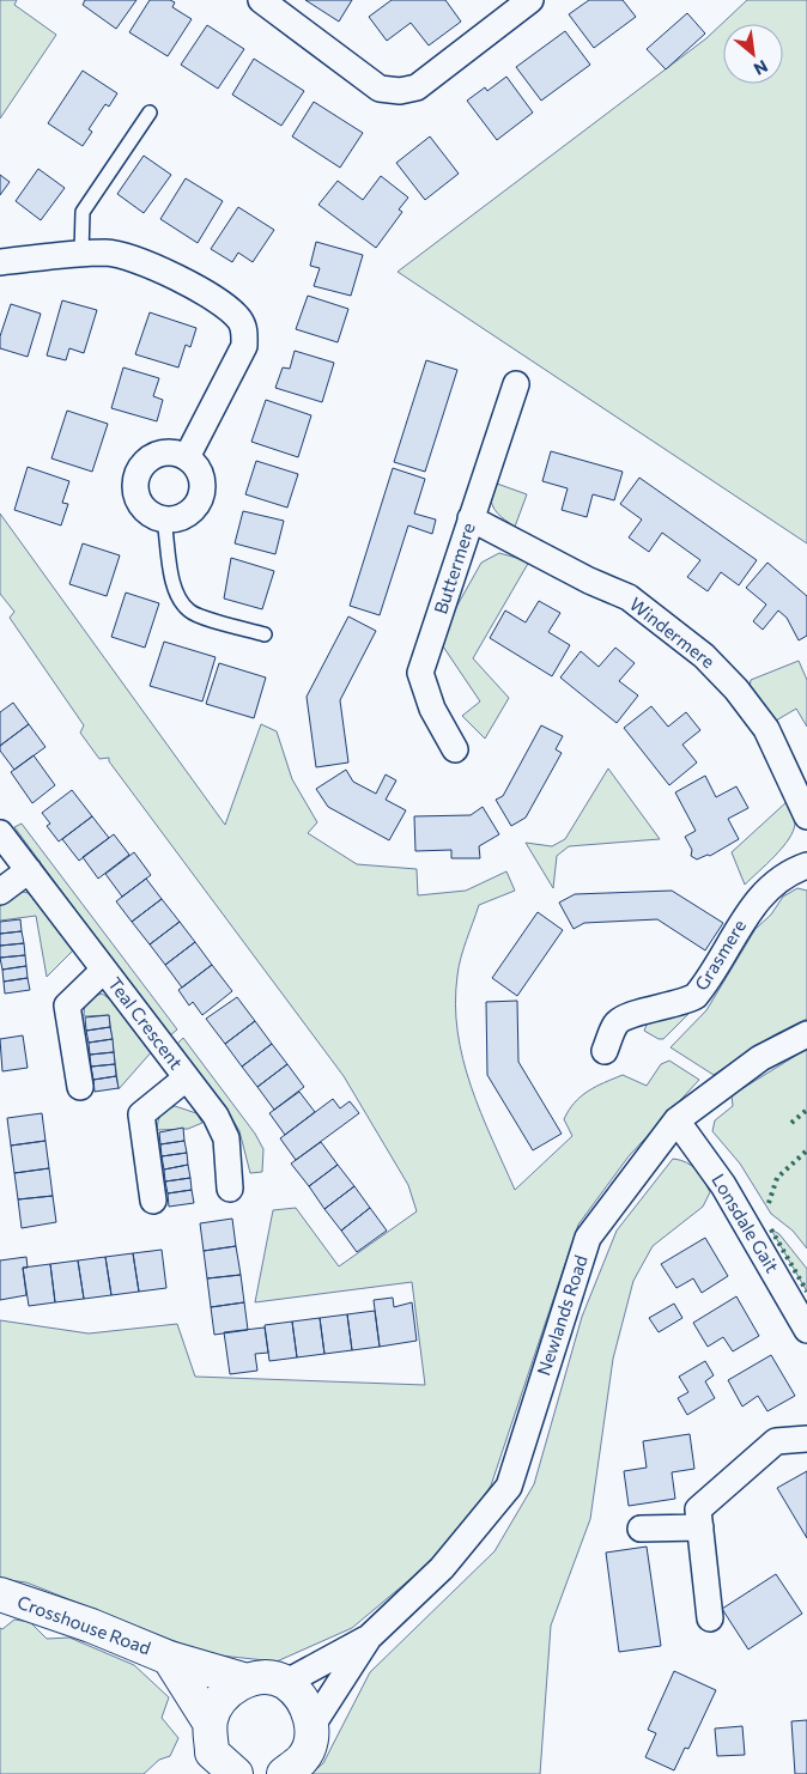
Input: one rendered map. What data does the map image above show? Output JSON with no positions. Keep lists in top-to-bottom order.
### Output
{
  "streets": {
    "street": [
      "Buttermere",
      "Windermere",
      "Grasmere",
      "Teal Crescent",
      "Lonsdale Gait",
      "Newlands Road",
      "Crosshouse Road"
    ]
  },
  "crossings": [
    ["Buttermere", "Windermere"],
    ["Lonsdale Gait", "Newlands Road"],
    ["Newlands Road", "Crosshouse Road"]
  ],
  "north": "bottom right"
}
